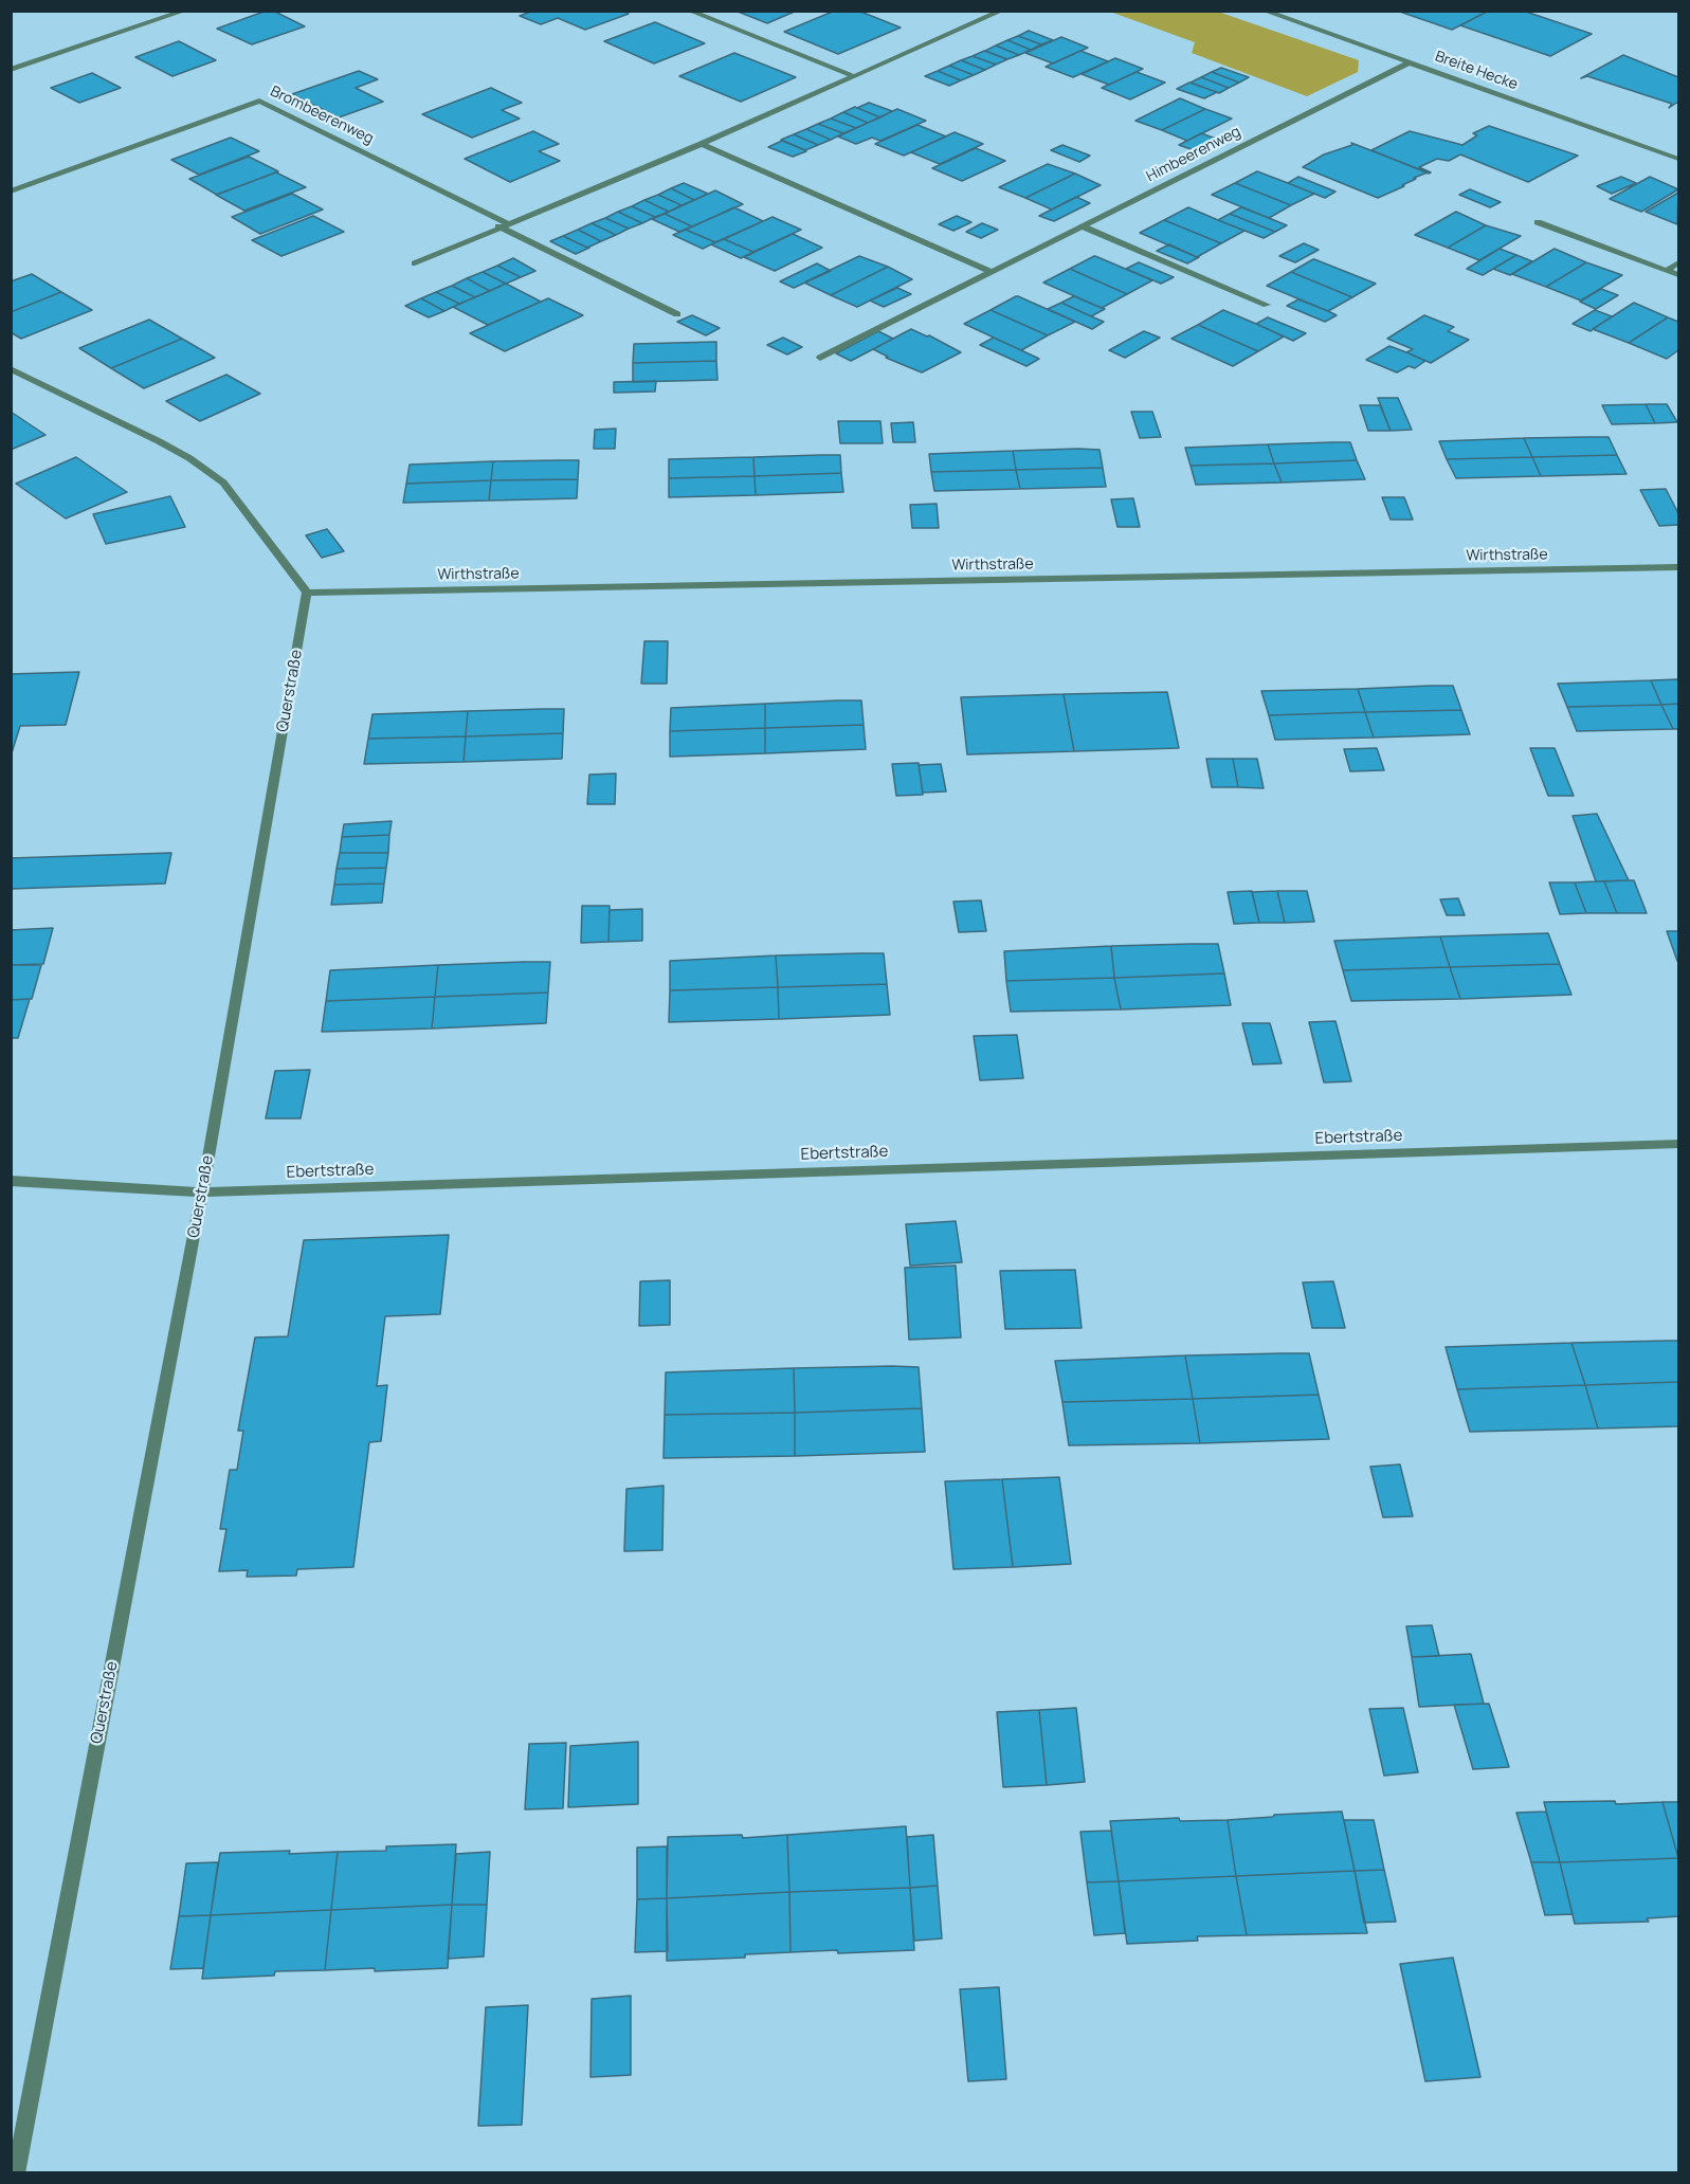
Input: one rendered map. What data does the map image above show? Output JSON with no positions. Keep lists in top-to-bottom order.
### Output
{
  "streets": {
    "street": [
      "Breite Hecke",
      "Brombeerenweg",
      "Himbeerenweg",
      "Wirthstraße",
      "Querstraße",
      "Ebertstraße"
    ]
  },
  "crossings": [
    ["Breite Hecke", "Himbeerenweg"],
    ["Wirthstraße", "Querstraße"],
    ["Querstraße", "Ebertstraße"]
  ]
}
